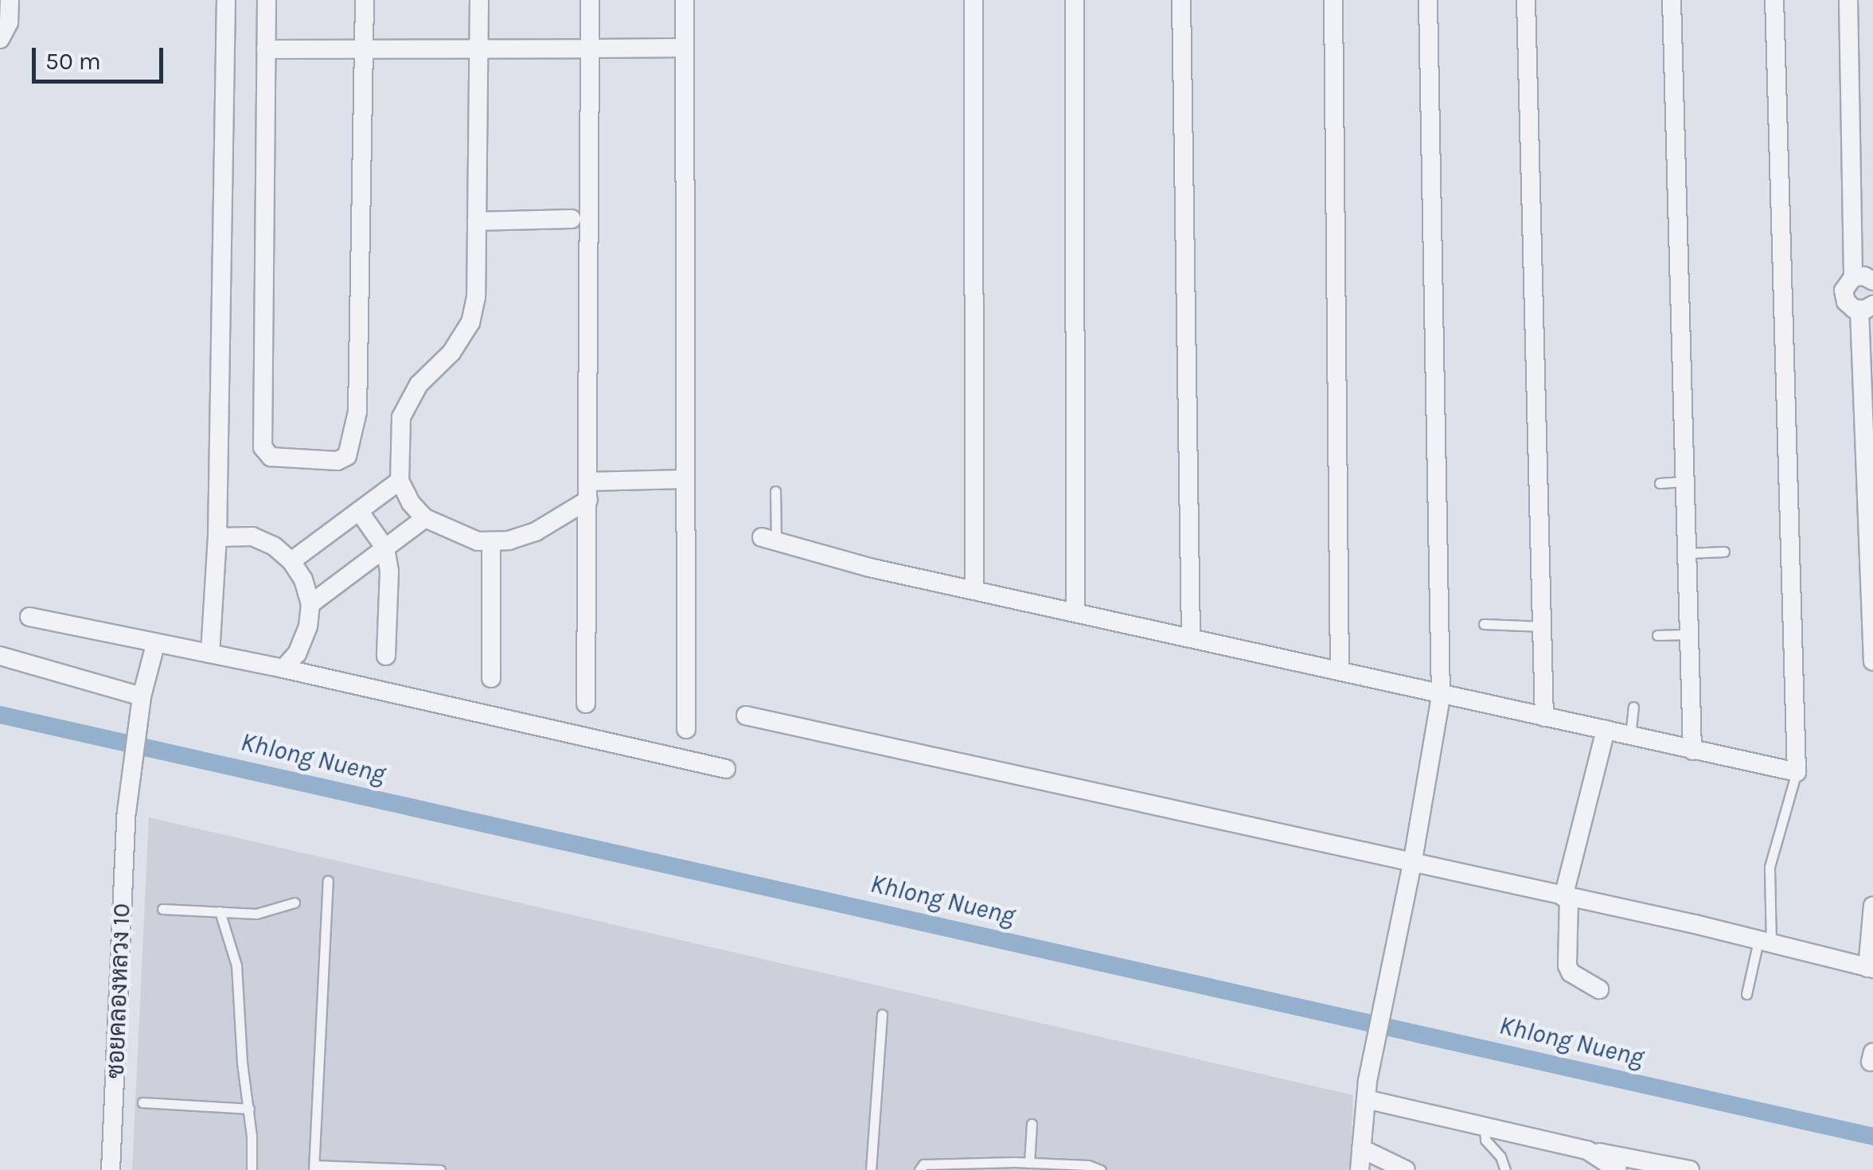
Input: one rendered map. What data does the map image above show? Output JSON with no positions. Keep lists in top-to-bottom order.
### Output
{
  "streets": {
    "street": ["ซอยคลองหลวง 10"]
  },
  "water": ["Khlong Nueng"],
  "scale_bar": "50 m"
}
